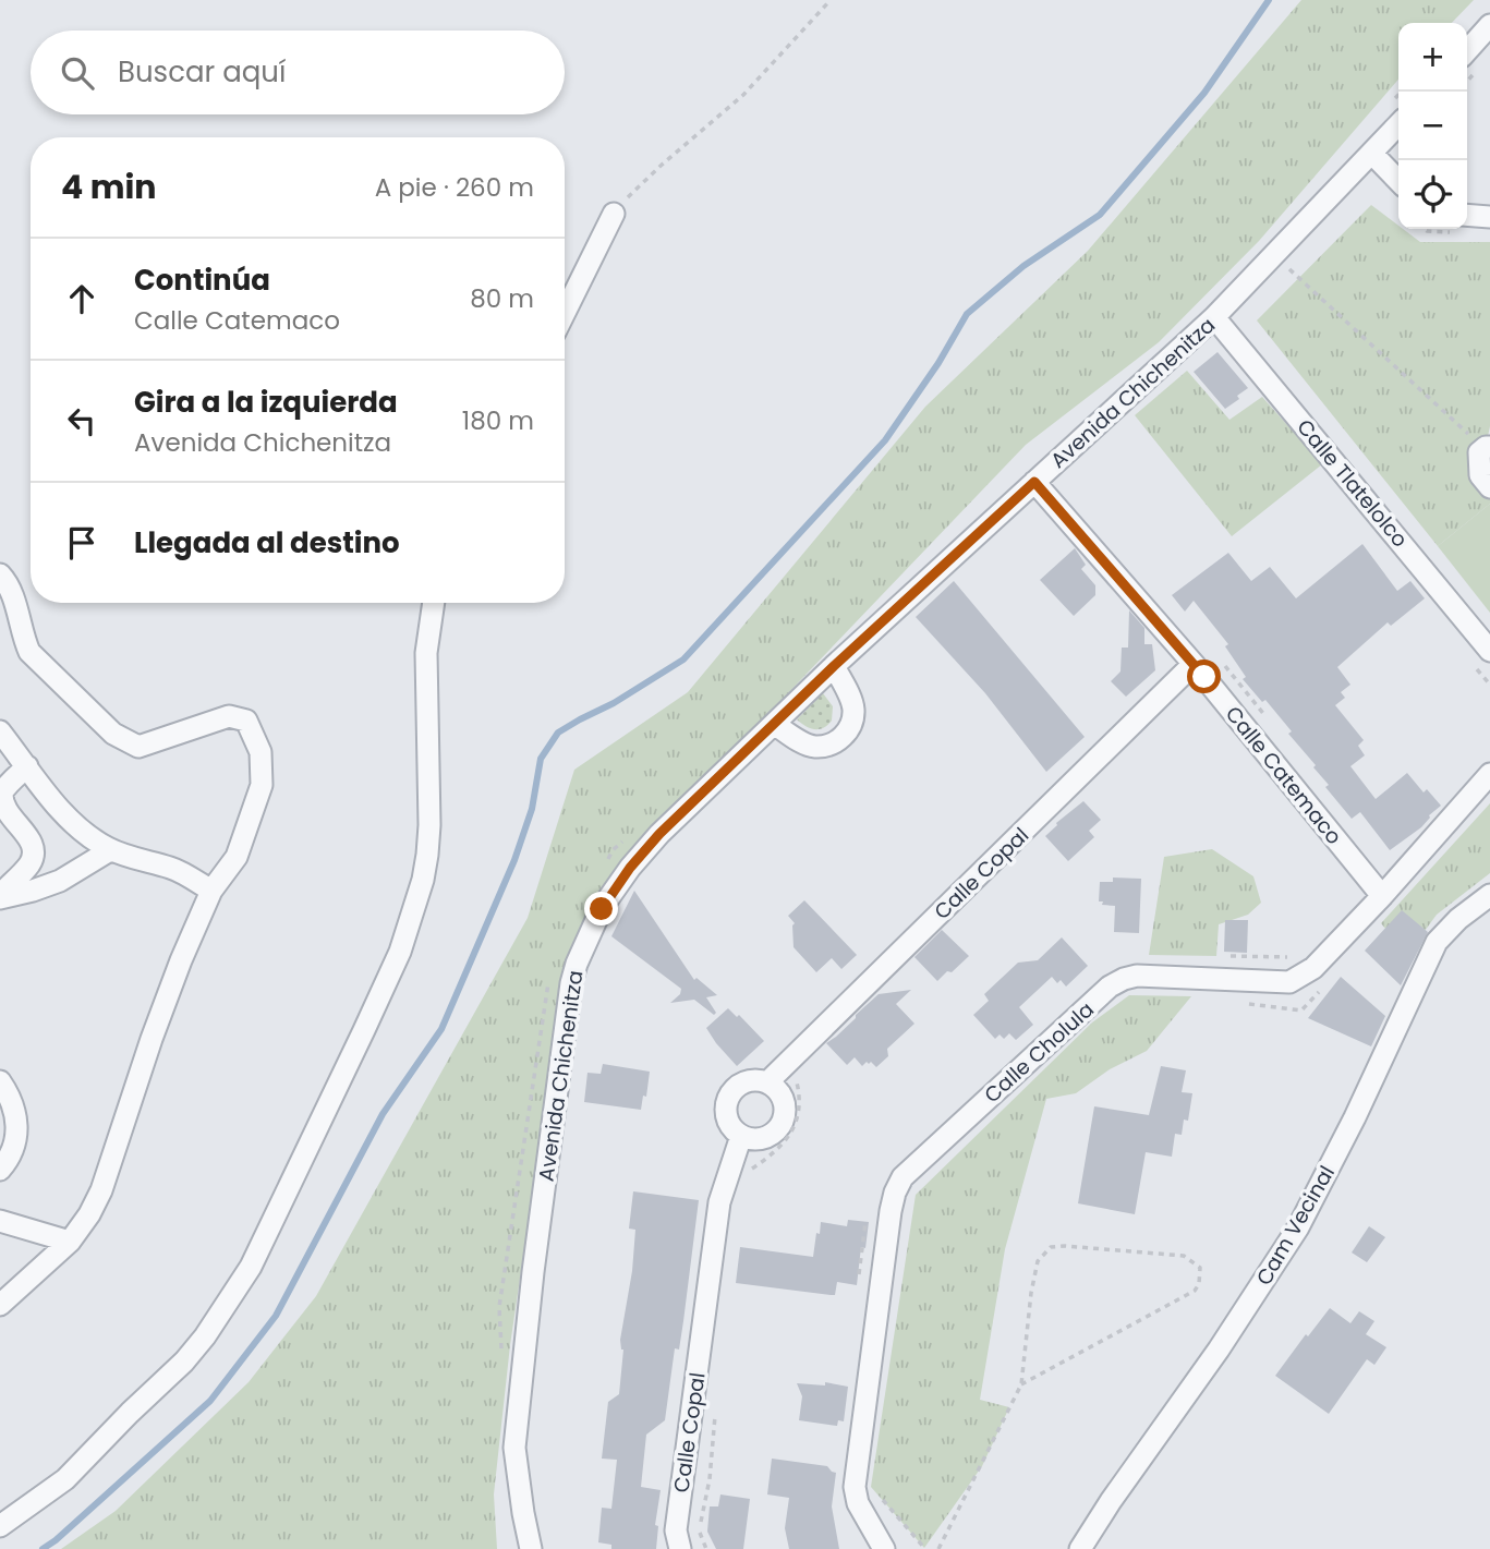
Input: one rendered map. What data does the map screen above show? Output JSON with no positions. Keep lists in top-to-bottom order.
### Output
{
  "streets": {
    "street": [
      "Avenida Chichenitza",
      "Calle Tlatelolco",
      "Calle Catemaco",
      "Calle Copal",
      "Calle Cholula",
      "Cam Vecinal"
    ]
  },
  "crossings": [
    ["Avenida Chichenitza", "Calle Tlatelolco"],
    ["Avenida Chichenitza", "Calle Catemaco"],
    ["Calle Catemaco", "Calle Copal"],
    ["Calle Catemaco", "Calle Cholula"]
  ],
  "page": {
    "map_buttons": ["+", "−"],
    "search": "Buscar aquí",
    "heading": ["4 min", "A pie · 260 m"],
    "list": [
      ["Continúa", "Calle Catemaco", "80 m"],
      ["Gira a la izquierda", "Avenida Chichenitza", "180 m"],
      "Llegada al destino"
    ]
  }
}
